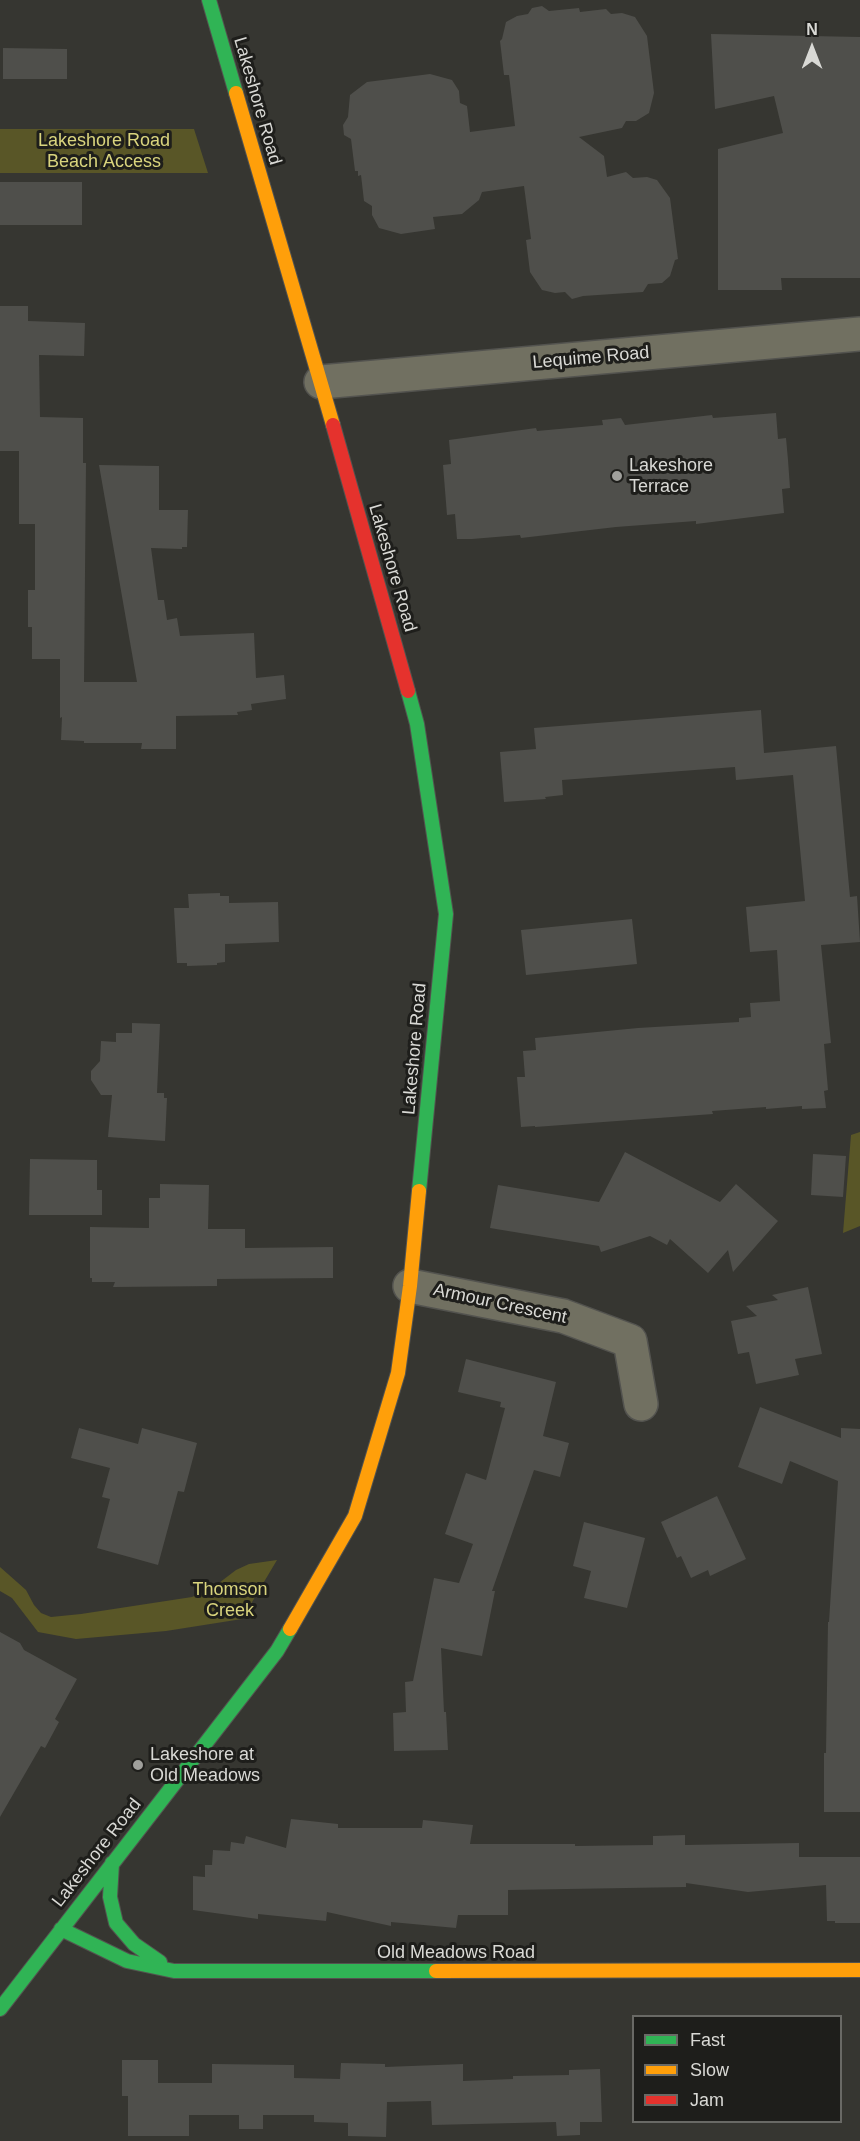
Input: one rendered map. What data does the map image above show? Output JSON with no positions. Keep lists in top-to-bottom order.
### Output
{
  "streets": {
    "main road": ["Lakeshore Road", "Old Meadows Road"],
    "street": ["Lequime Road", "Armour Crescent"]
  },
  "crossings": [
    ["Lakeshore Road", "Lequime Road"],
    ["Lakeshore Road", "Armour Crescent"],
    ["Lakeshore Road", "Old Meadows Road"]
  ],
  "parks": ["Lakeshore Road Beach Access", "Thomson Creek"],
  "places": ["Lakeshore Terrace", "Lakeshore at Old Meadows"],
  "legend": ["Fast", "Slow", "Jam"],
  "north": "top"
}
